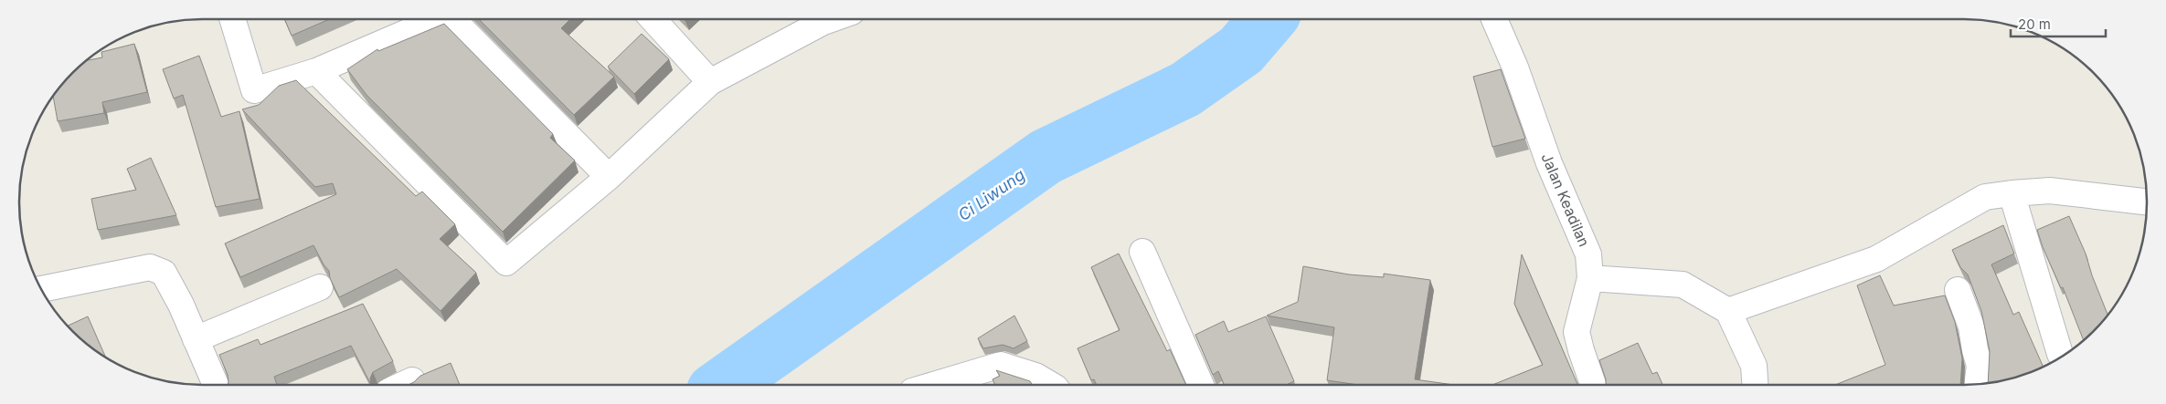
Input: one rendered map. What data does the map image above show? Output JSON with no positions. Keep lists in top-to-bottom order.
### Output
{
  "streets": {
    "street": ["Jalan Keadilan"]
  },
  "water": ["Ci Liwung"],
  "scale_bar": "20 m"
}
